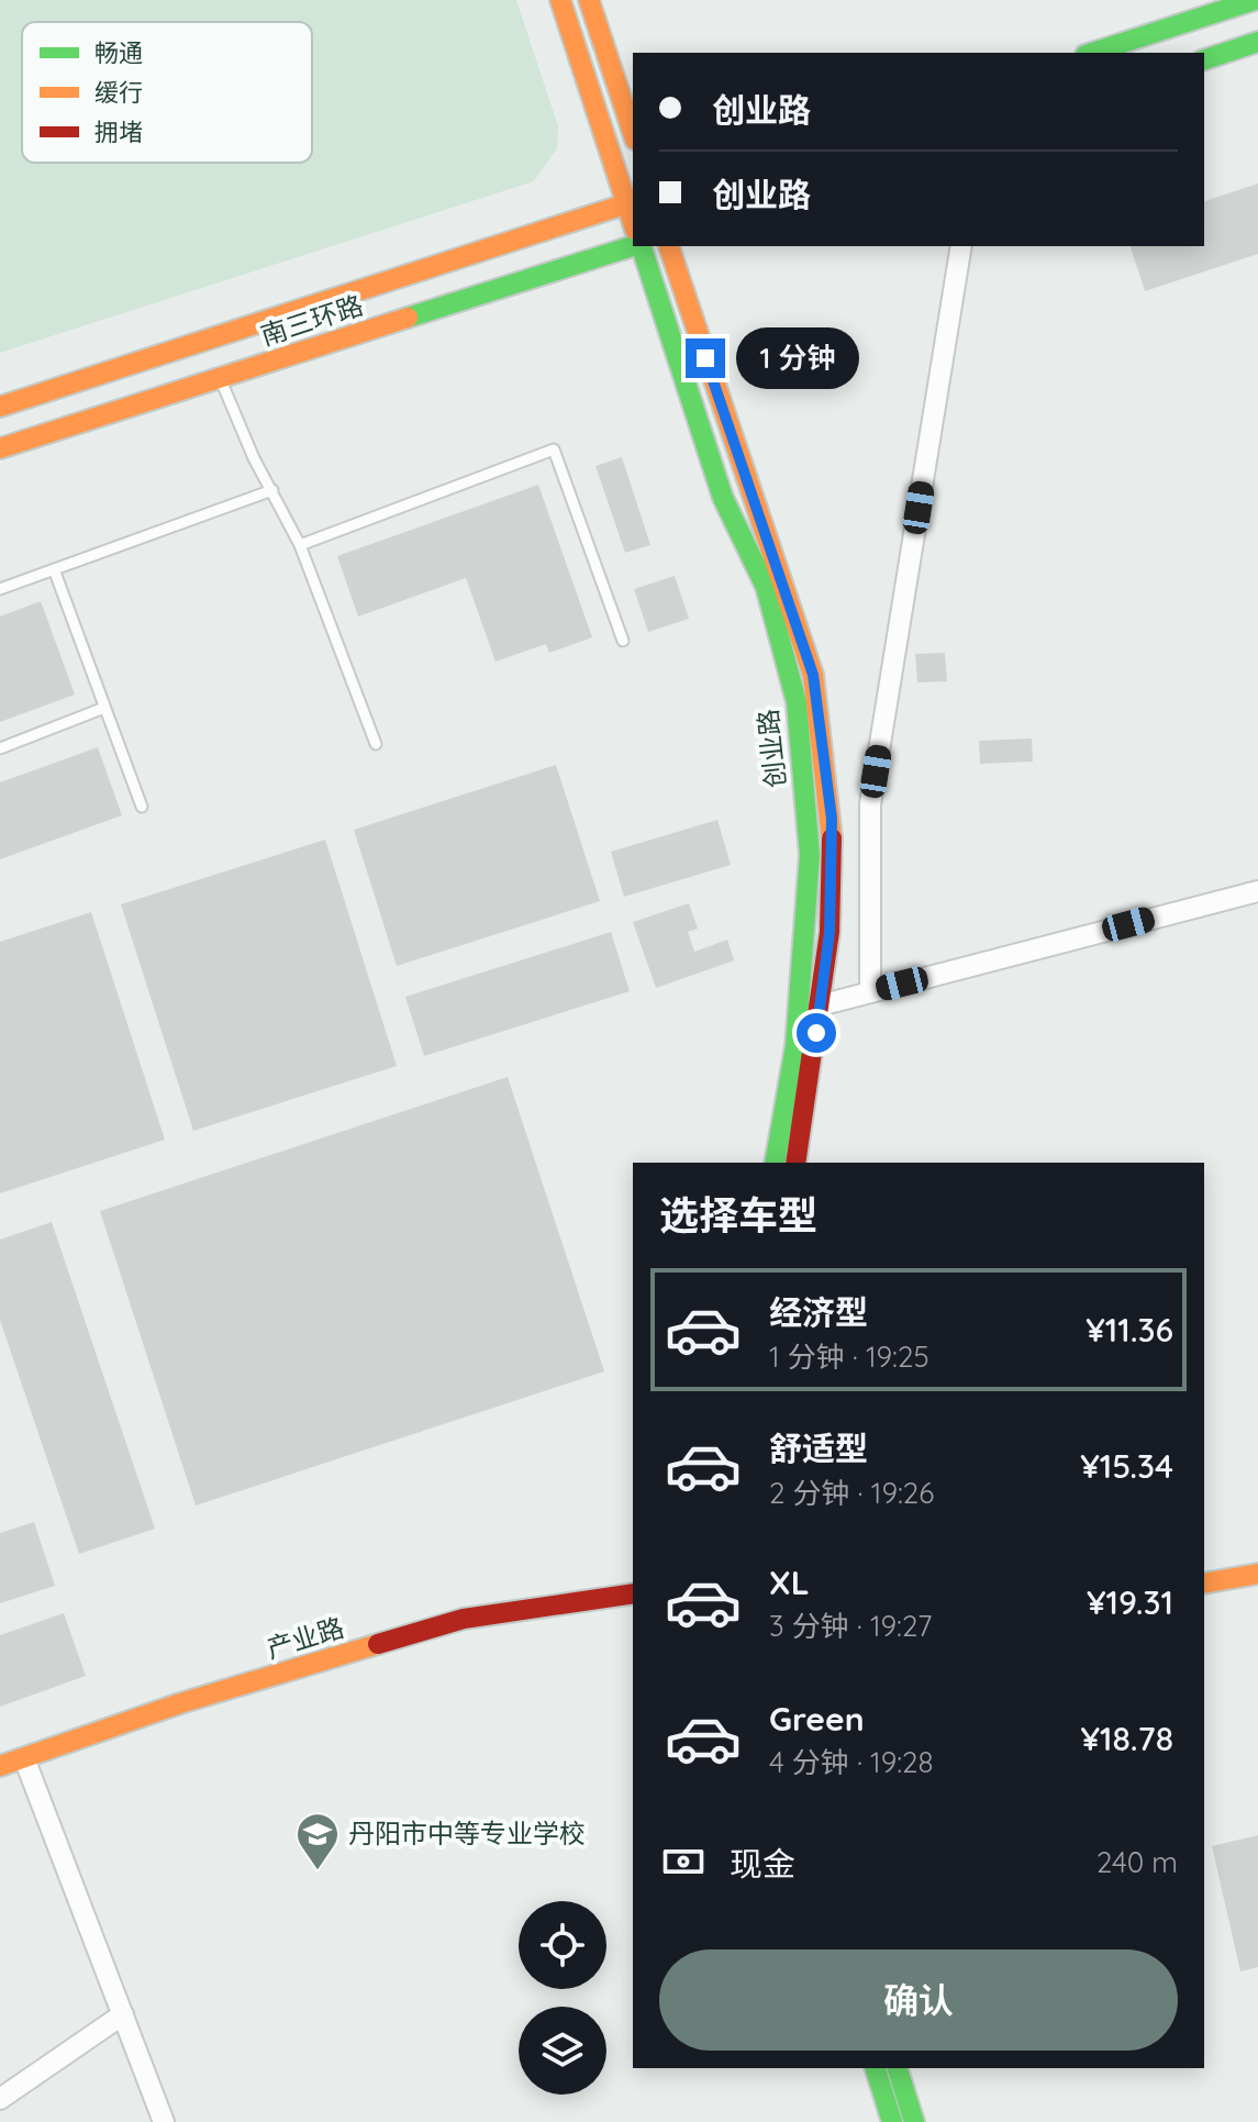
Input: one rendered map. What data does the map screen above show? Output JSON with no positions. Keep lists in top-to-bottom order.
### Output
{
  "streets": {
    "street": ["南三环路", "创业路", "产业路"]
  },
  "places": {
    "school or university": ["丹阳市中等专业学校"]
  },
  "legend": ["畅通", "缓行", "拥堵"],
  "page": {
    "banner": ["创业路", "创业路"],
    "bubble": "1 分钟",
    "heading": "选择车型",
    "list": [
      {
        "name": "经济型",
        "note": "1 分钟 · 19:25",
        "value": "¥11.36"
      },
      {
        "name": "舒适型",
        "note": "2 分钟 · 19:26",
        "value": "¥15.34"
      },
      {
        "name": "XL",
        "note": "3 分钟 · 19:27",
        "value": "¥19.31"
      },
      {
        "name": "Green",
        "note": "4 分钟 · 19:28",
        "value": "¥18.78"
      }
    ],
    "pay": ["现金", "240 m"],
    "buttons": "确认"
  }
}
